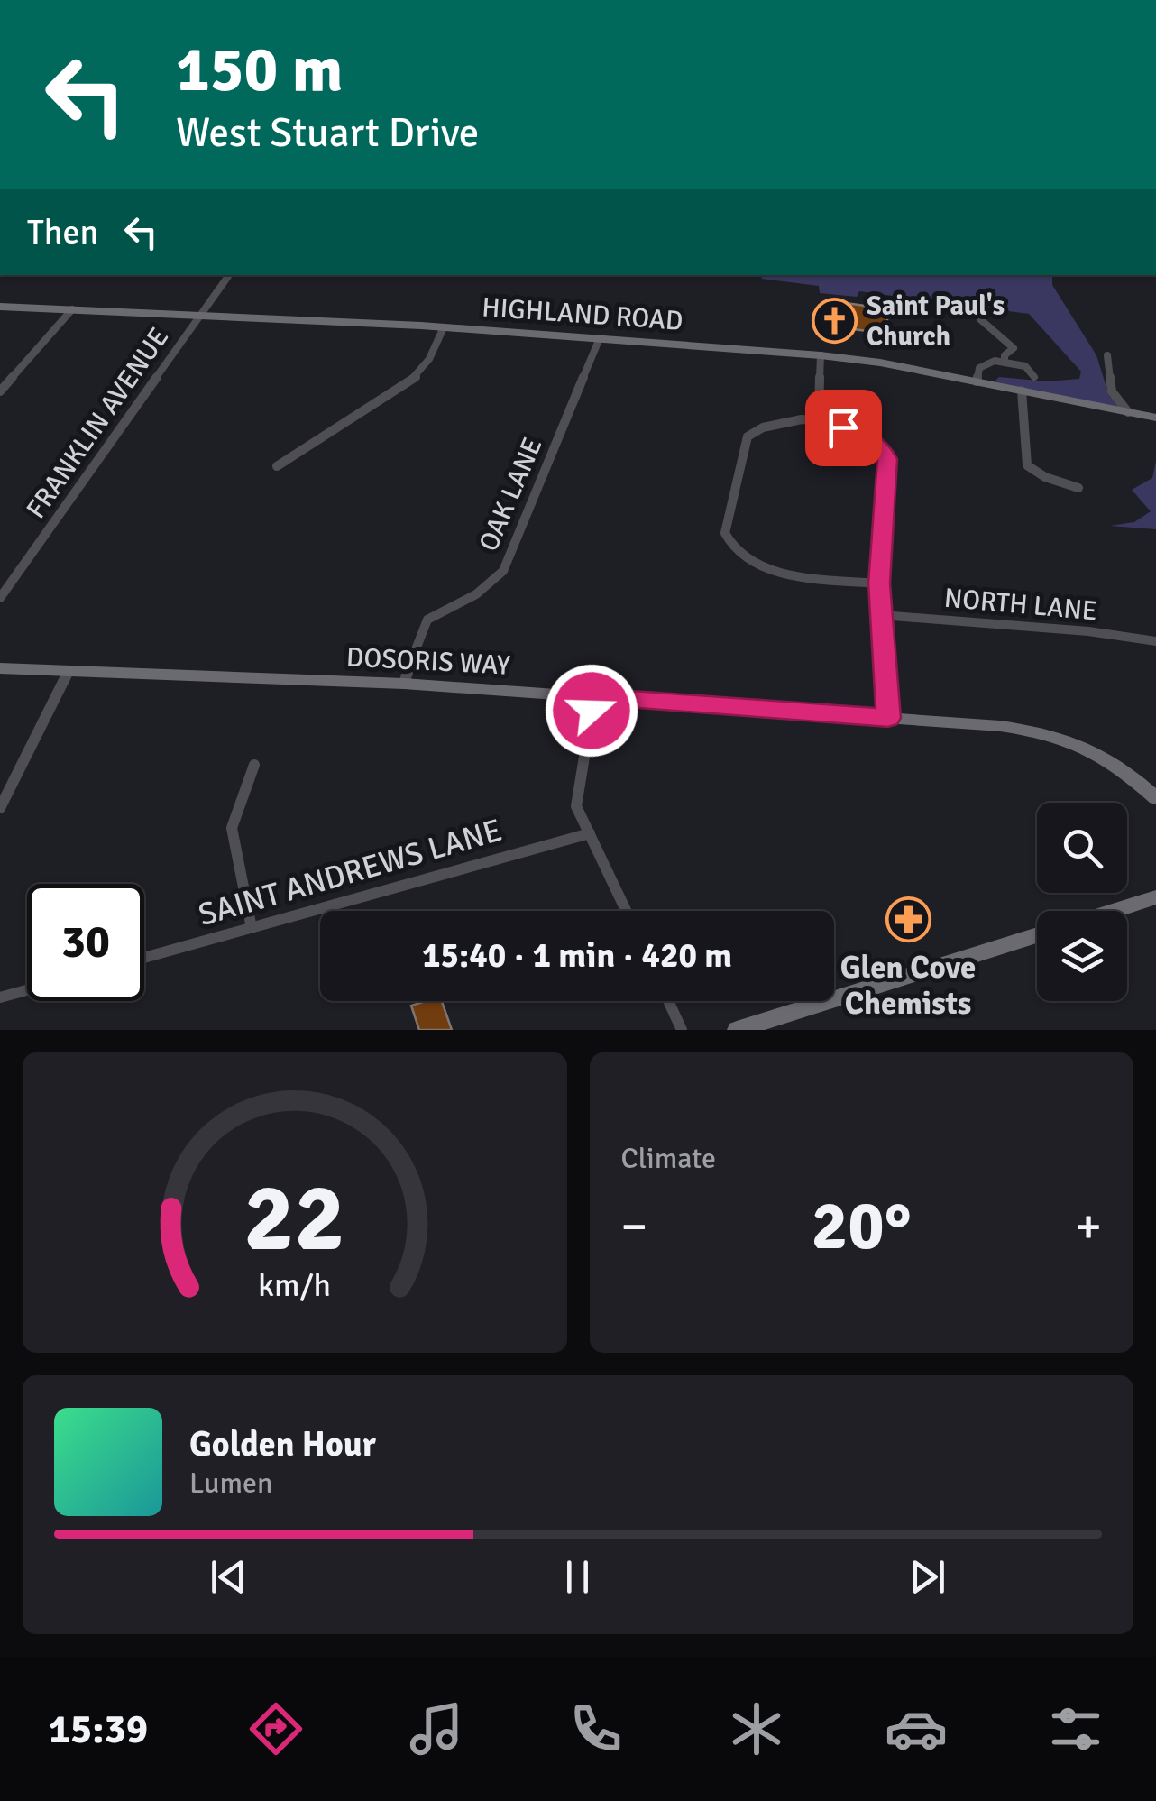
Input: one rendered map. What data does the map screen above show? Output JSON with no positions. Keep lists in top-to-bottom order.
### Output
{
  "streets": {
    "street": [
      "HIGHLAND ROAD",
      "FRANKLIN AVENUE",
      "OAK LANE",
      "NORTH LANE",
      "DOSORIS WAY",
      "SAINT ANDREWS LANE"
    ]
  },
  "crossings": [
    ["HIGHLAND ROAD", "FRANKLIN AVENUE"],
    ["HIGHLAND ROAD", "OAK LANE"],
    ["OAK LANE", "DOSORIS WAY"]
  ],
  "places": {
    "church": ["Saint Paul's Church"],
    "pharmacy": ["Glen Cove Chemists"]
  },
  "page": {
    "turn": ["150 m", "West Stuart Drive"],
    "then": "Then",
    "limit": "30",
    "trip": "15:40 · 1 min · 420 m",
    "tile": "Climate",
    "heat": ["−", "20°", "+"],
    "song": ["Golden Hour", "Lumen"],
    "tabs": "15:39",
    "gauge": ["22", "km/h"]
  }
}
